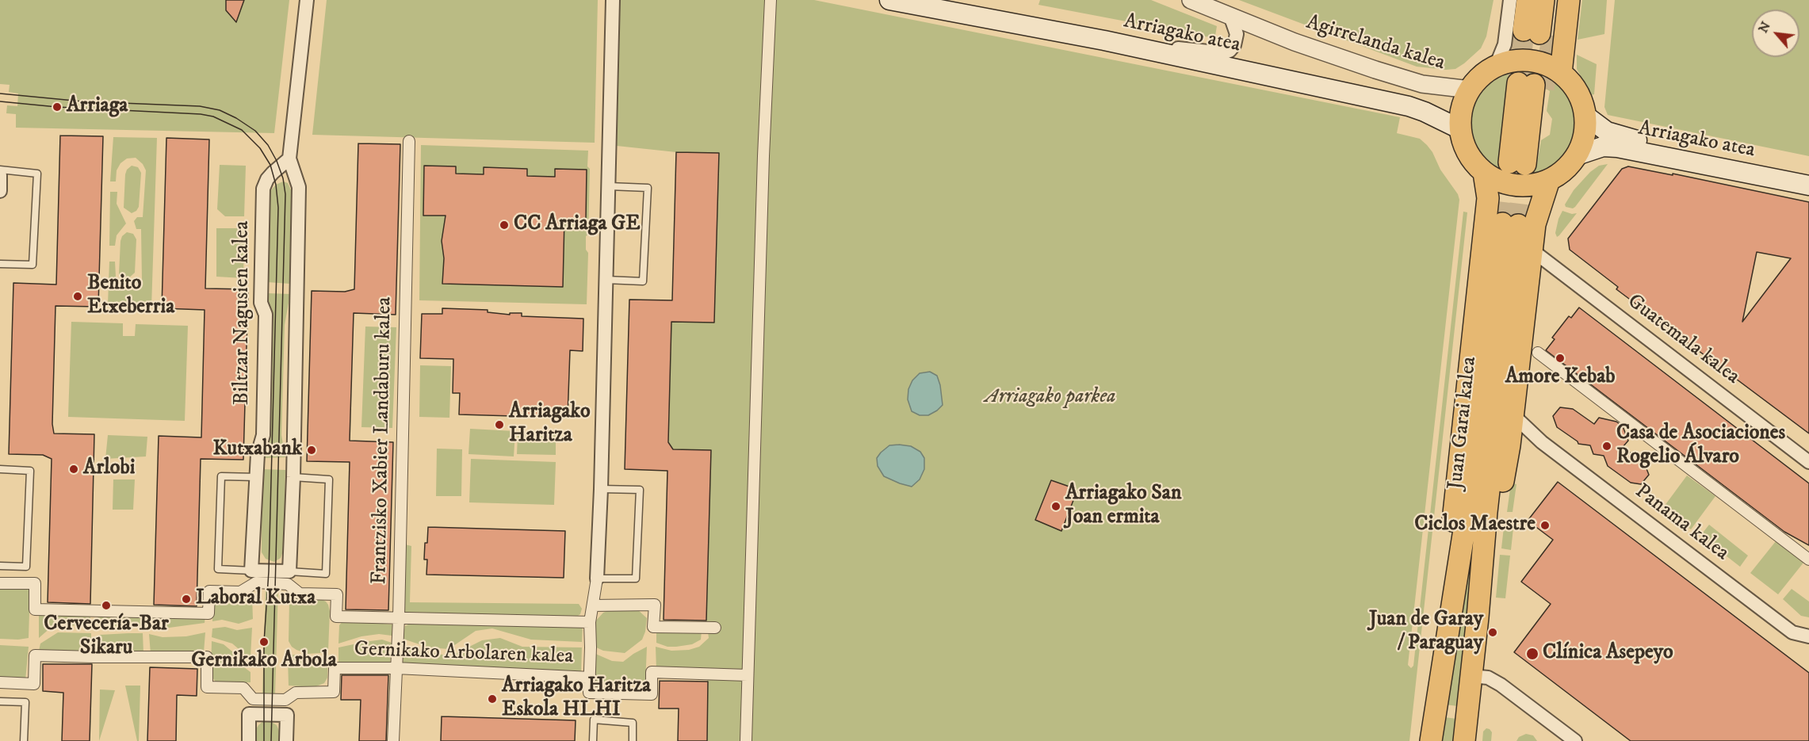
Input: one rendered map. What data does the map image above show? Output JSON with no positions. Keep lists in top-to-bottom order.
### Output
{
  "streets": {
    "main road": ["Arriagako atea", "Juan Garai kalea"],
    "street": [
      "Agirrelanda kalea",
      "Biltzar Nagusien kalea",
      "Guatemala kalea",
      "Frantzisko Xabier Landaburu kalea",
      "Panama kalea",
      "Gernikako Arbolaren kalea"
    ]
  },
  "crossings": [
    ["Guatemala kalea", "Juan Garai kalea"],
    ["Juan Garai kalea", "Panama kalea"],
    ["Frantzisko Xabier Landaburu kalea", "Gernikako Arbolaren kalea"]
  ],
  "parks": ["Arriagako parkea"],
  "places": [
    "Arriaga",
    "CC Arriaga GE",
    "Benito Etxeberria",
    "Amore Kebab",
    "Arriagako Haritza",
    "Casa de Asociaciones Rogelio Álvaro",
    "Kutxabank",
    "Arlobi",
    "Arriagako San Joan ermita",
    "Ciclos Maestre",
    "Laboral Kutxa",
    "Cervecería-Bar Sikaru",
    "Juan de Garay / Paraguay",
    "Gernikako Arbola",
    "Clínica Asepeyo",
    "Arriagako Haritza Eskola HLHI"
  ],
  "north": "top left"
}
